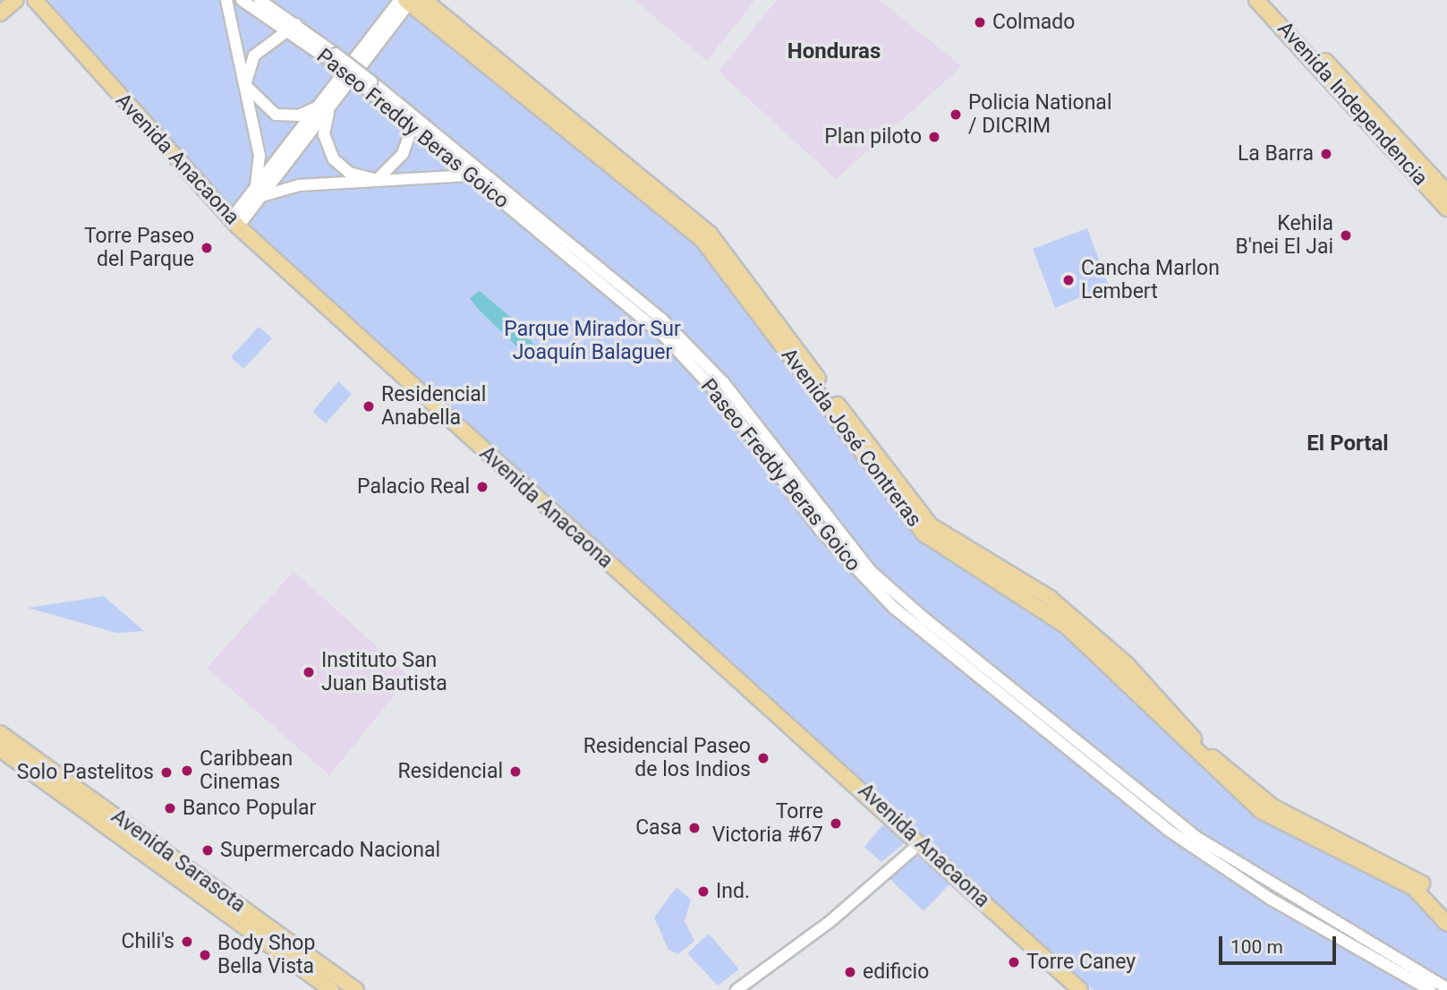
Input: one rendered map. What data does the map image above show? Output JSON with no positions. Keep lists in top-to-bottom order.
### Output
{
  "streets": {
    "main road": [
      "Avenida Independencia",
      "Avenida Anacaona",
      "Avenida José Contreras",
      "Avenida Sarasota"
    ],
    "street": ["Paseo Freddy Beras Goico"]
  },
  "districts": ["Honduras", "El Portal"],
  "parks": ["Parque Mirador Sur Joaquín Balaguer"],
  "places": [
    "Colmado",
    "Policia National / DICRIM",
    "Plan piloto",
    "La Barra",
    "Kehila B'nei El Jai",
    "Torre Paseo del Parque",
    "Cancha Marlon Lembert",
    "Residencial Anabella",
    "Palacio Real",
    "Instituto San Juan Bautista",
    "Residencial Paseo de los Indios",
    "Caribbean Cinemas",
    "Residencial",
    "Solo Pastelitos",
    "Banco Popular",
    "Torre Victoria #67",
    "Casa",
    "Supermercado Nacional",
    "Ind.",
    "Chili's",
    "Body Shop Bella Vista",
    "Torre Caney",
    "edificio"
  ],
  "scale_bar": "100 m"
}
